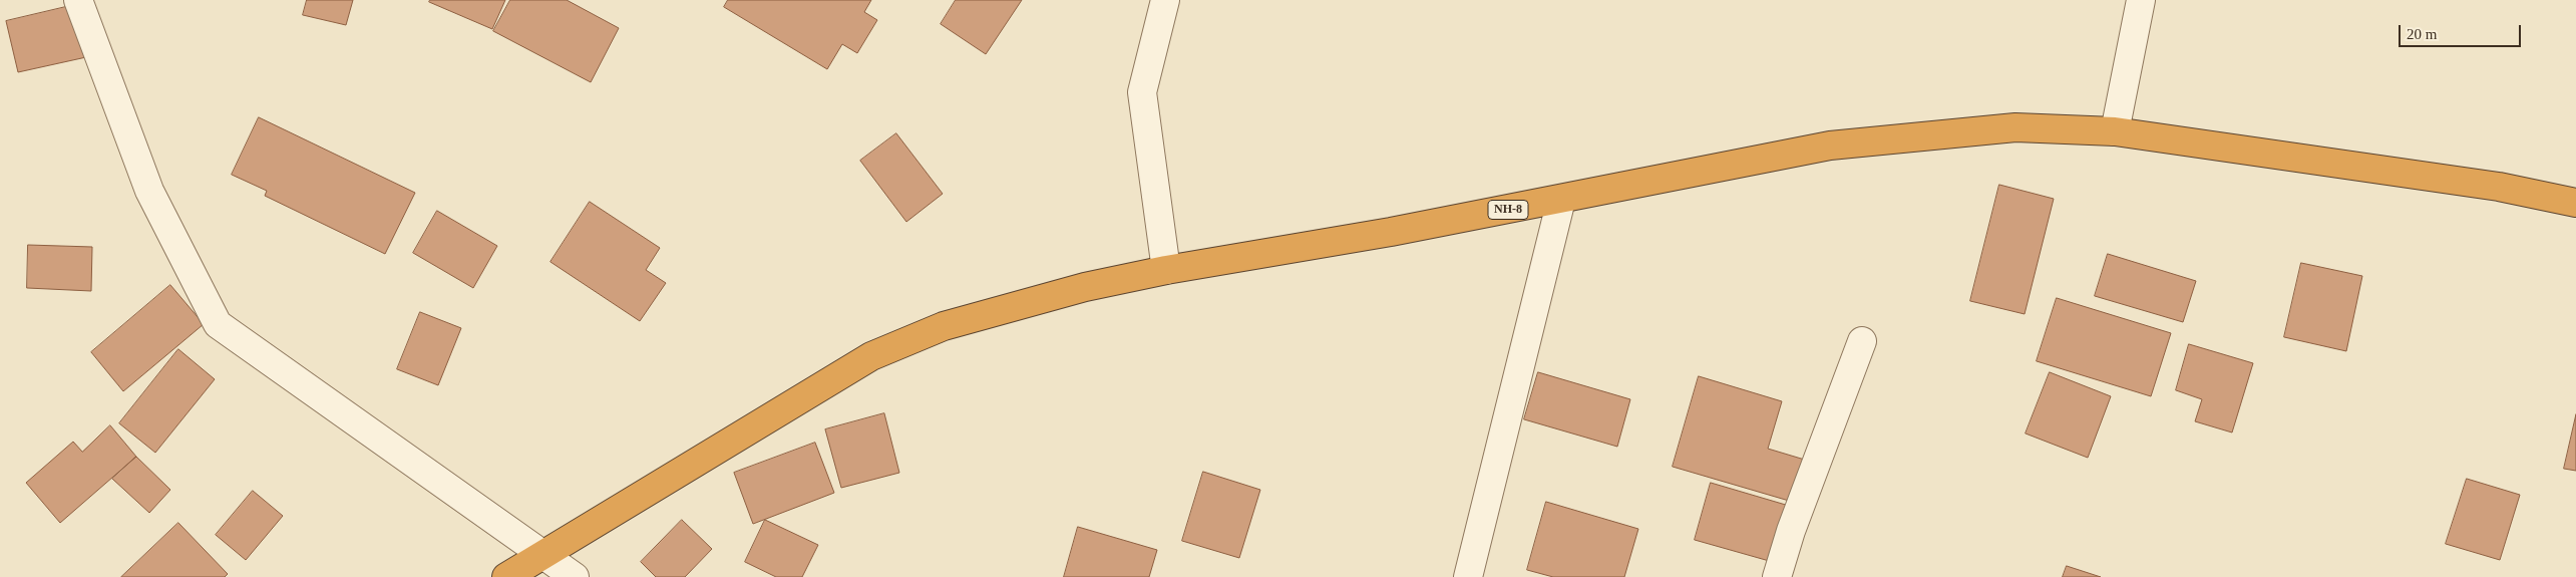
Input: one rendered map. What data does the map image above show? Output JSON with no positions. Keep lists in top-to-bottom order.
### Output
{
  "streets": {
    "highway": ["NH-8"]
  },
  "scale_bar": "20 m"
}
